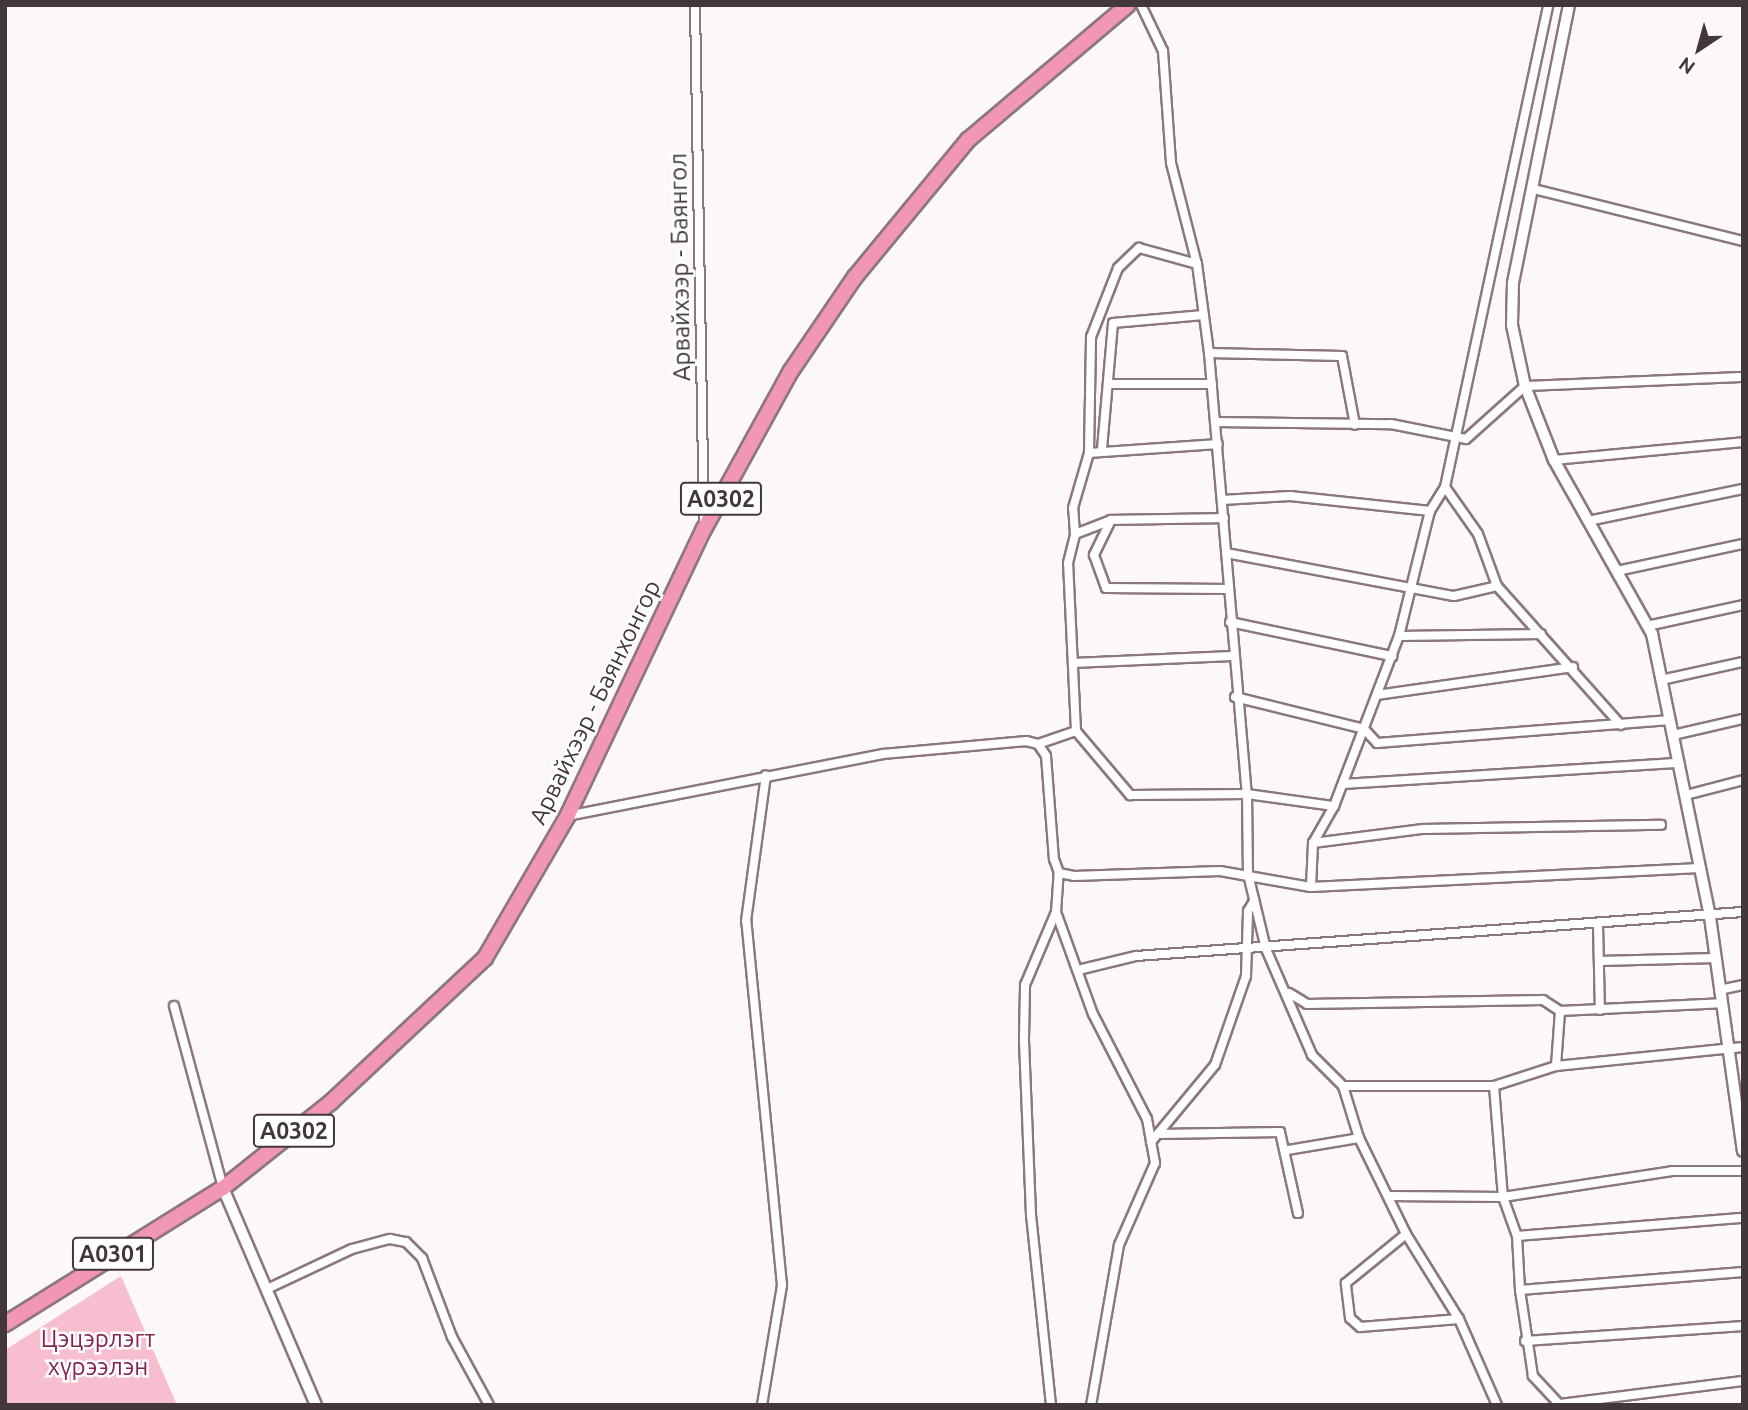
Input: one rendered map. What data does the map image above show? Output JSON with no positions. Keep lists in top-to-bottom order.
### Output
{
  "streets": {
    "highway": ["A0302", "Арвайхээр - Баянхонгор", "A0301"],
    "street": ["Арвайхээр - Баянгол"]
  },
  "crossings": [
    ["Арвайхээр - Баянгол", "Арвайхээр - Баянхонгор"]
  ],
  "parks": ["Цэцэрлэгт хүрээлэн"],
  "north": "bottom left"
}
